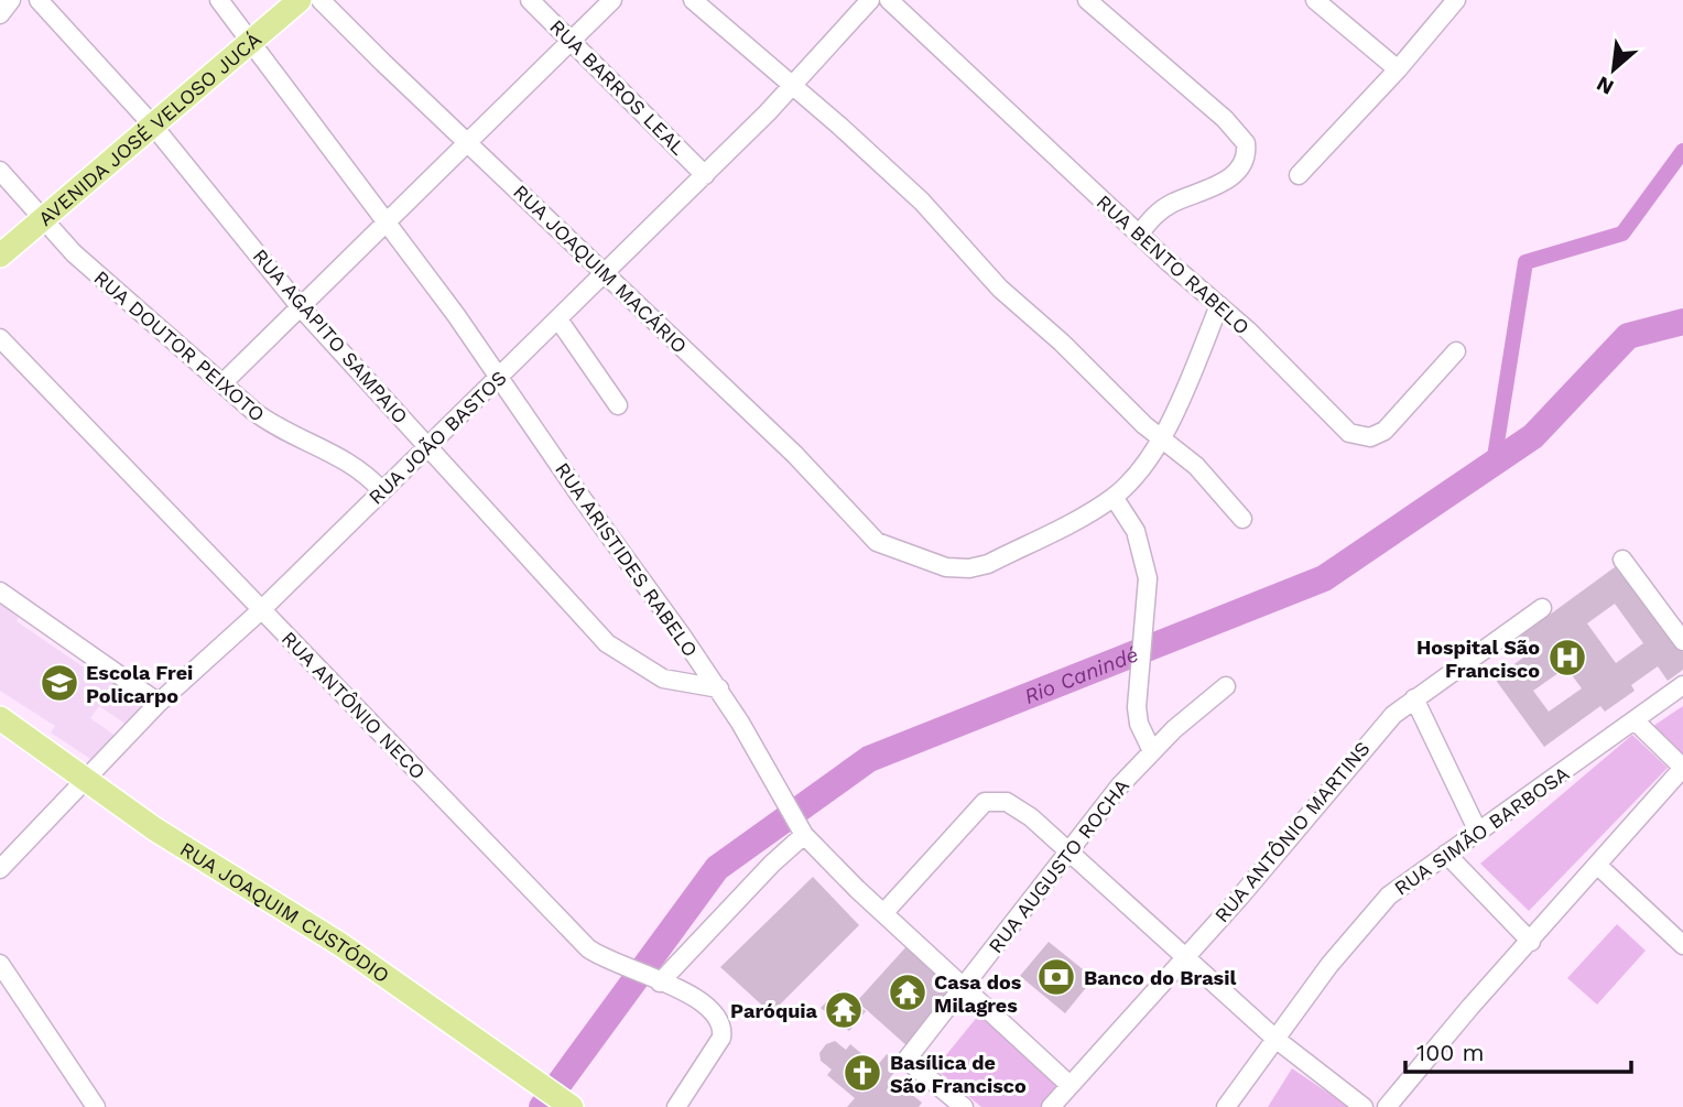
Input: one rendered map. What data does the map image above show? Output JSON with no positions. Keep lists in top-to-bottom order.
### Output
{
  "streets": {
    "main road": ["AVENIDA JOSÉ VELOSO JUCÁ", "RUA JOAQUIM CUSTÓDIO"],
    "street": [
      "RUA BARROS LEAL",
      "RUA BENTO RABELO",
      "RUA JOAQUIM MACÁRIO",
      "RUA AGAPITO SAMPAIO",
      "RUA DOUTOR PEIXOTO",
      "RUA JOÃO BASTOS",
      "RUA ARISTIDES RABELO",
      "RUA ANTÔNIO NECO",
      "RUA SIMÃO BARBOSA",
      "RUA ANTÔNIO MARTINS",
      "RUA AUGUSTO ROCHA"
    ]
  },
  "crossings": [
    ["RUA BARROS LEAL", "RUA JOÃO BASTOS"],
    ["AVENIDA JOSÉ VELOSO JUCÁ", "RUA AGAPITO SAMPAIO"],
    ["AVENIDA JOSÉ VELOSO JUCÁ", "RUA DOUTOR PEIXOTO"],
    ["AVENIDA JOSÉ VELOSO JUCÁ", "RUA ARISTIDES RABELO"],
    ["RUA JOAQUIM MACÁRIO", "RUA JOÃO BASTOS"],
    ["RUA AGAPITO SAMPAIO", "RUA JOÃO BASTOS"],
    ["RUA AGAPITO SAMPAIO", "RUA ARISTIDES RABELO"],
    ["RUA DOUTOR PEIXOTO", "RUA JOÃO BASTOS"],
    ["RUA JOÃO BASTOS", "RUA ARISTIDES RABELO"],
    ["RUA JOÃO BASTOS", "RUA ANTÔNIO NECO"],
    ["RUA JOÃO BASTOS", "RUA JOAQUIM CUSTÓDIO"],
    ["RUA ARISTIDES RABELO", "RUA ANTÔNIO MARTINS"],
    ["RUA ARISTIDES RABELO", "RUA AUGUSTO ROCHA"]
  ],
  "water": ["Rio Canindé"],
  "places": {
    "hospital": ["Hospital São Francisco"],
    "school or university": ["Escola Frei Policarpo"],
    "bank": ["Banco do Brasil"],
    "temple": ["Casa dos Milagres", "Paróquia"],
    "church": ["Basílica de São Francisco"]
  },
  "scale_bar": "100 m",
  "north": "bottom left"
}
